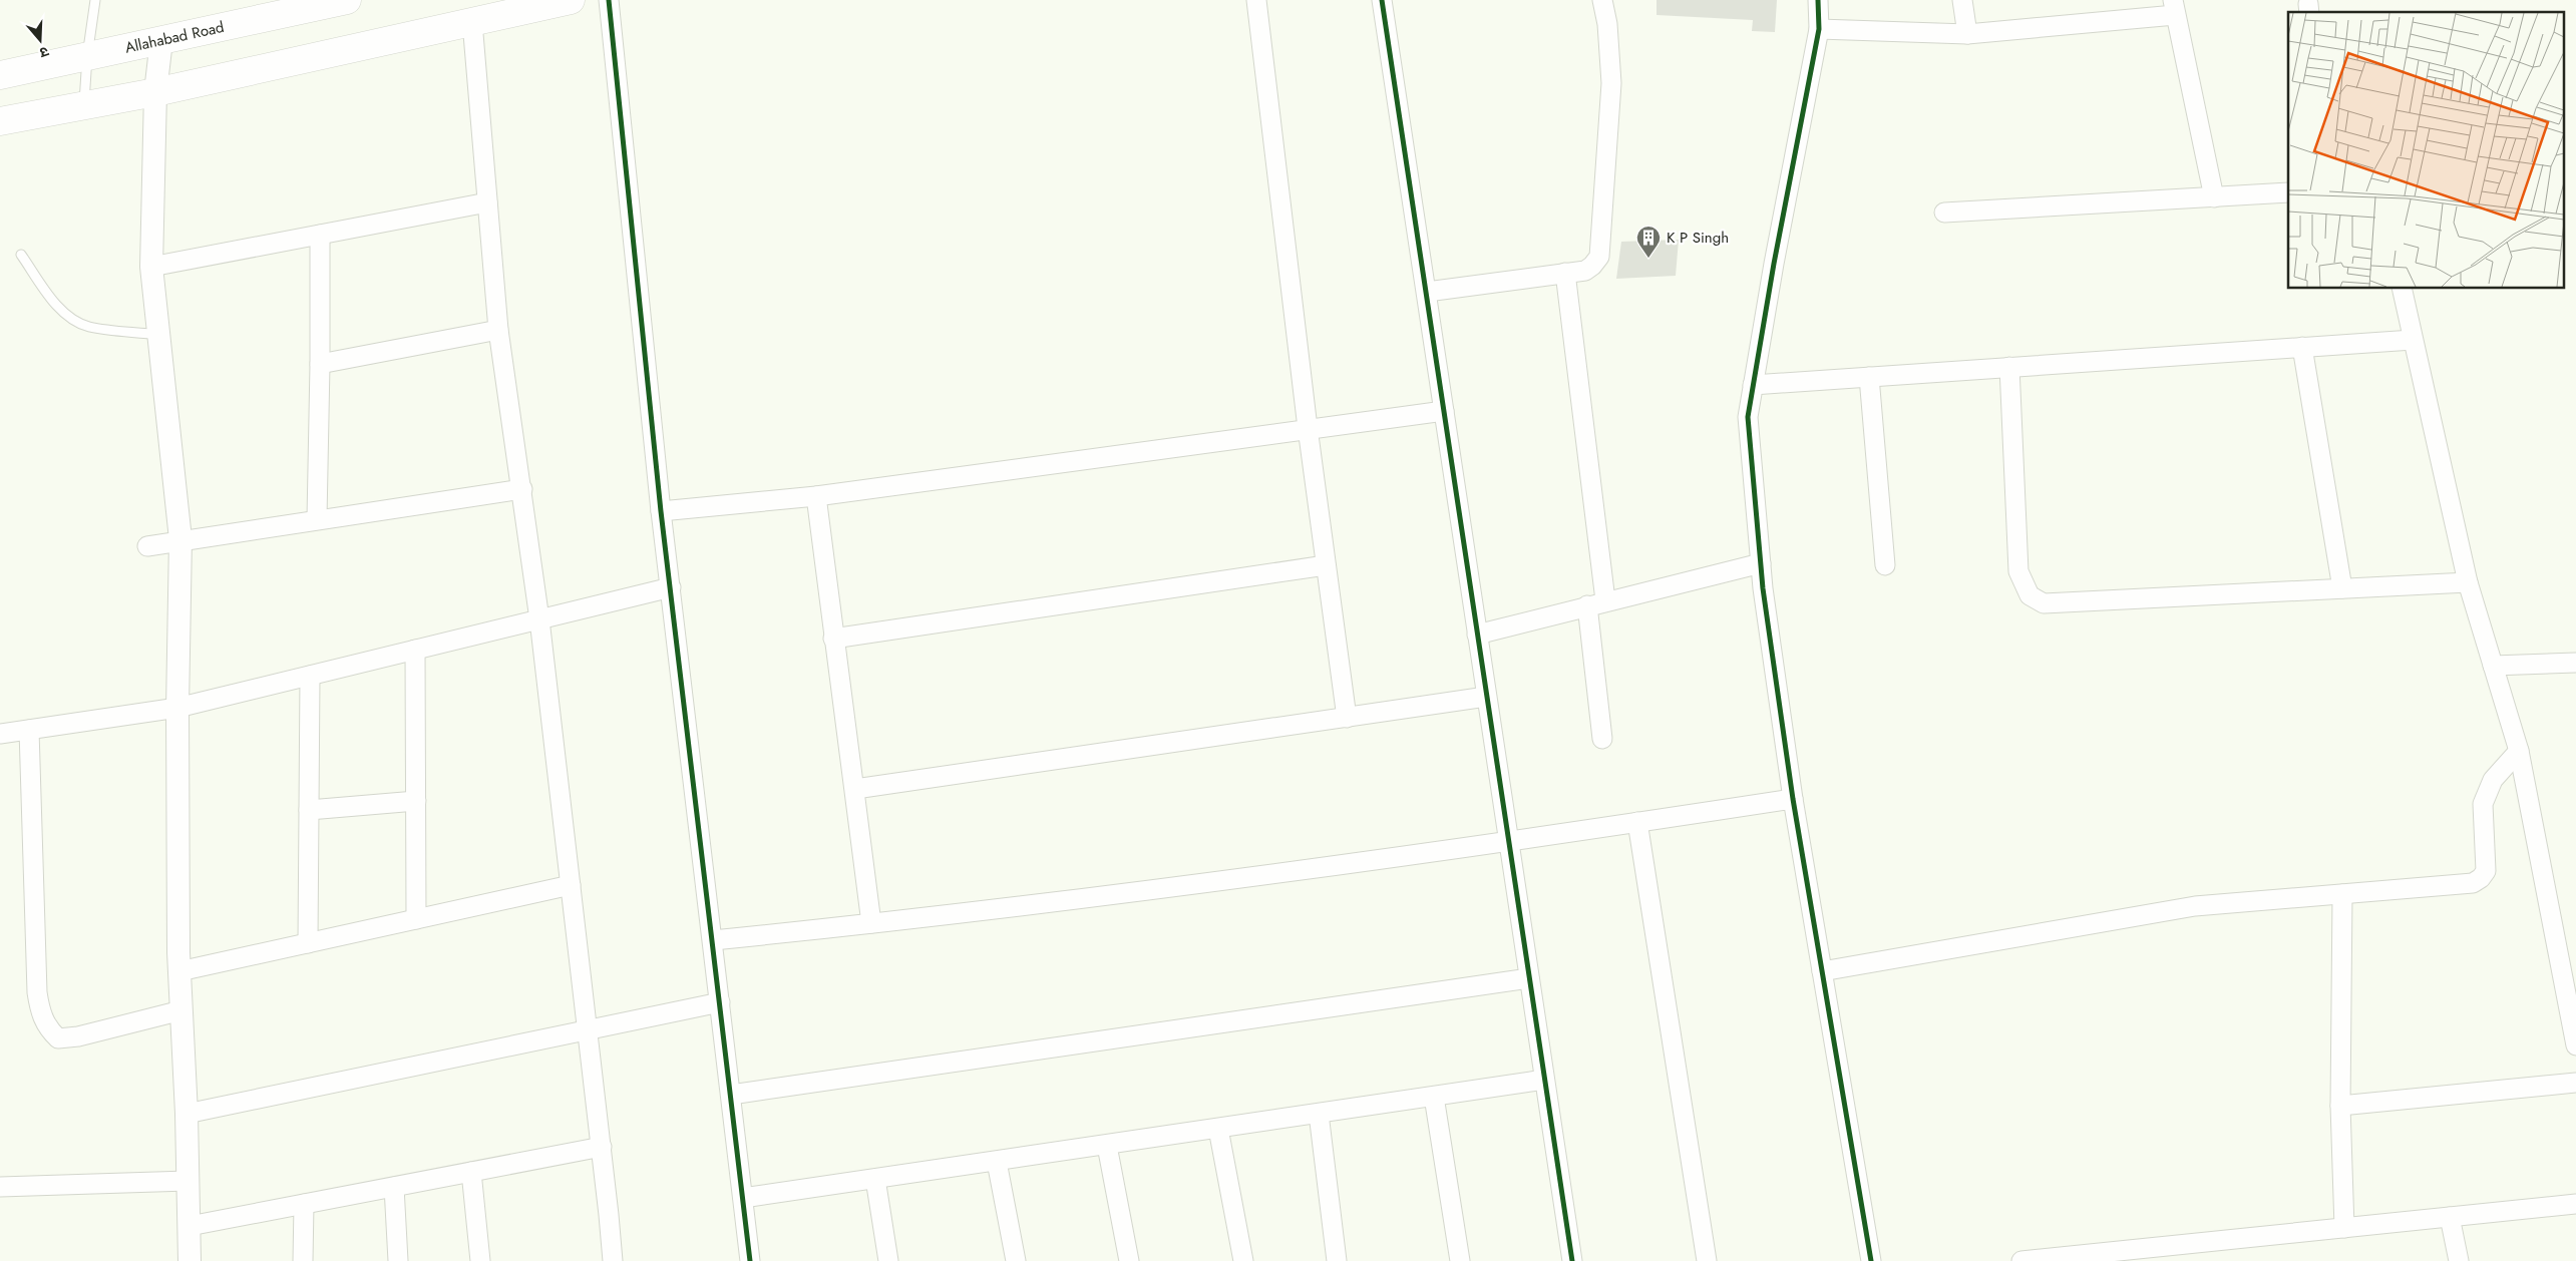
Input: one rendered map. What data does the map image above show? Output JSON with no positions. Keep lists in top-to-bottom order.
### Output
{
  "streets": {
    "main road": ["Allahabad Road"]
  },
  "places": {
    "building": ["K P Singh"]
  },
  "north": "bottom"
}
